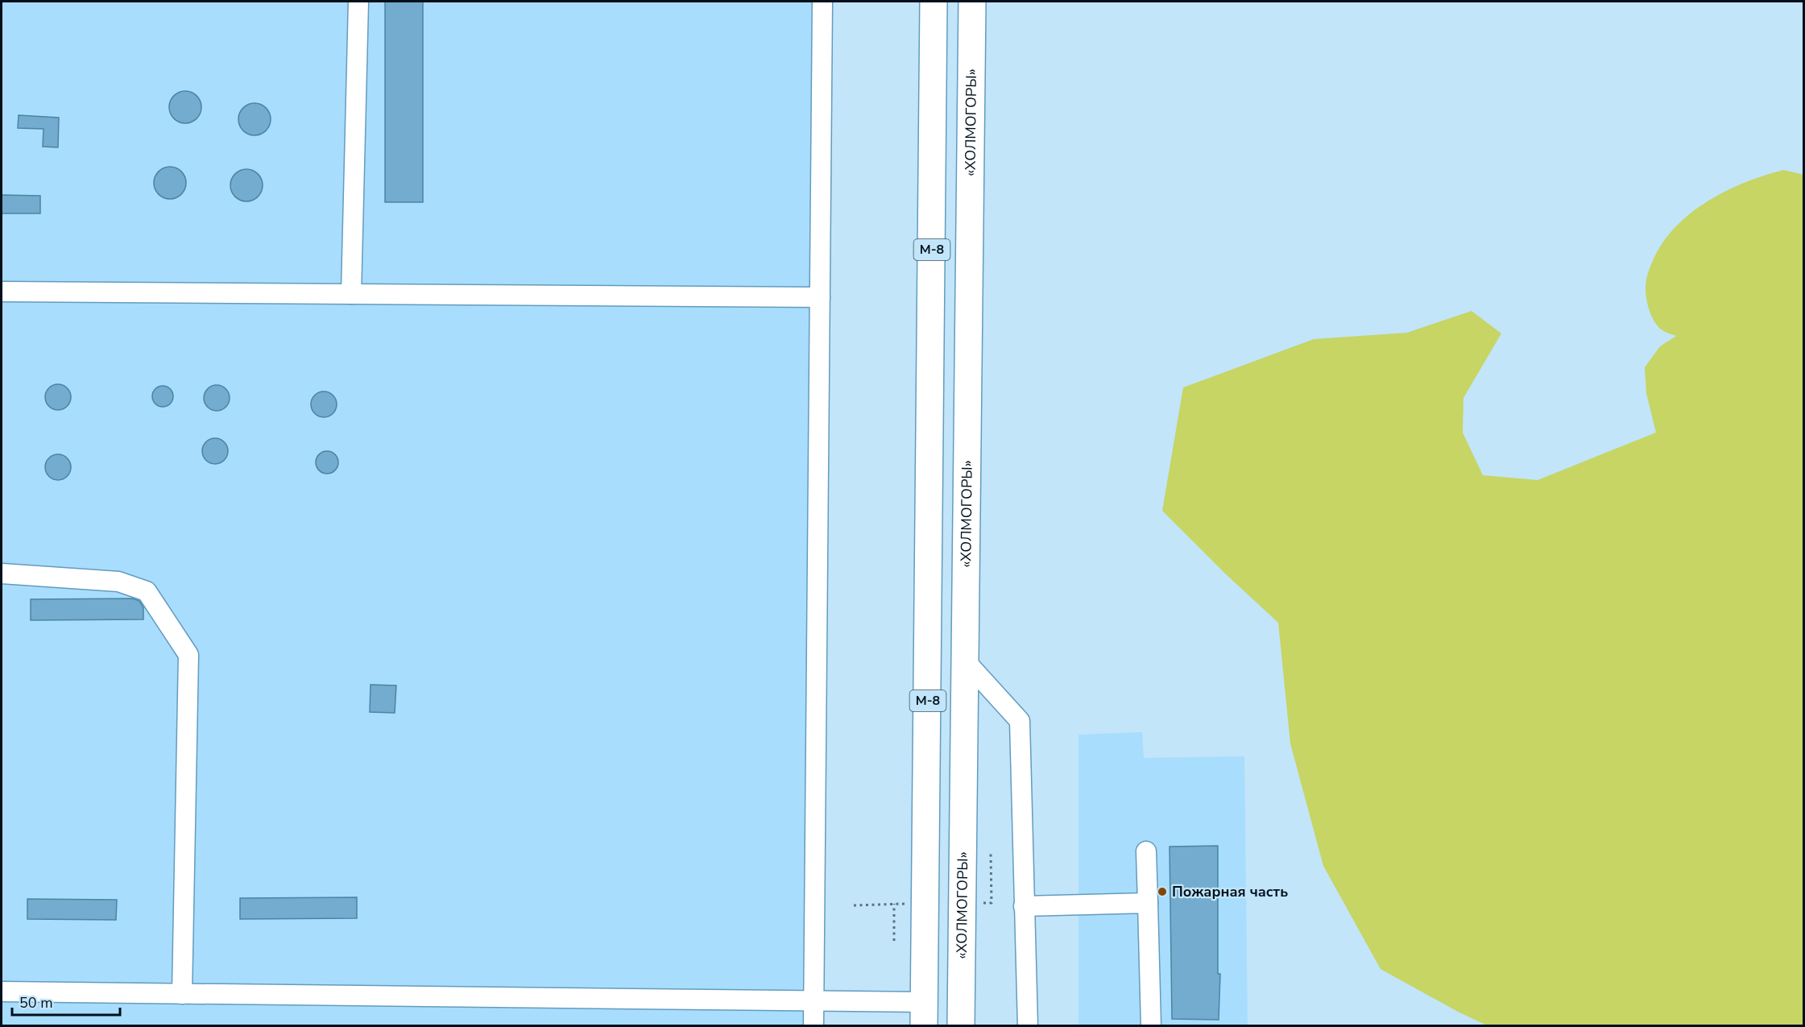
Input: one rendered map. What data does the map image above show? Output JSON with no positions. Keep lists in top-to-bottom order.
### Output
{
  "streets": {
    "highway": ["«ХОЛМОГОРЫ»", "М-8"]
  },
  "places": ["Пожарная часть"],
  "scale_bar": "50 m"
}
